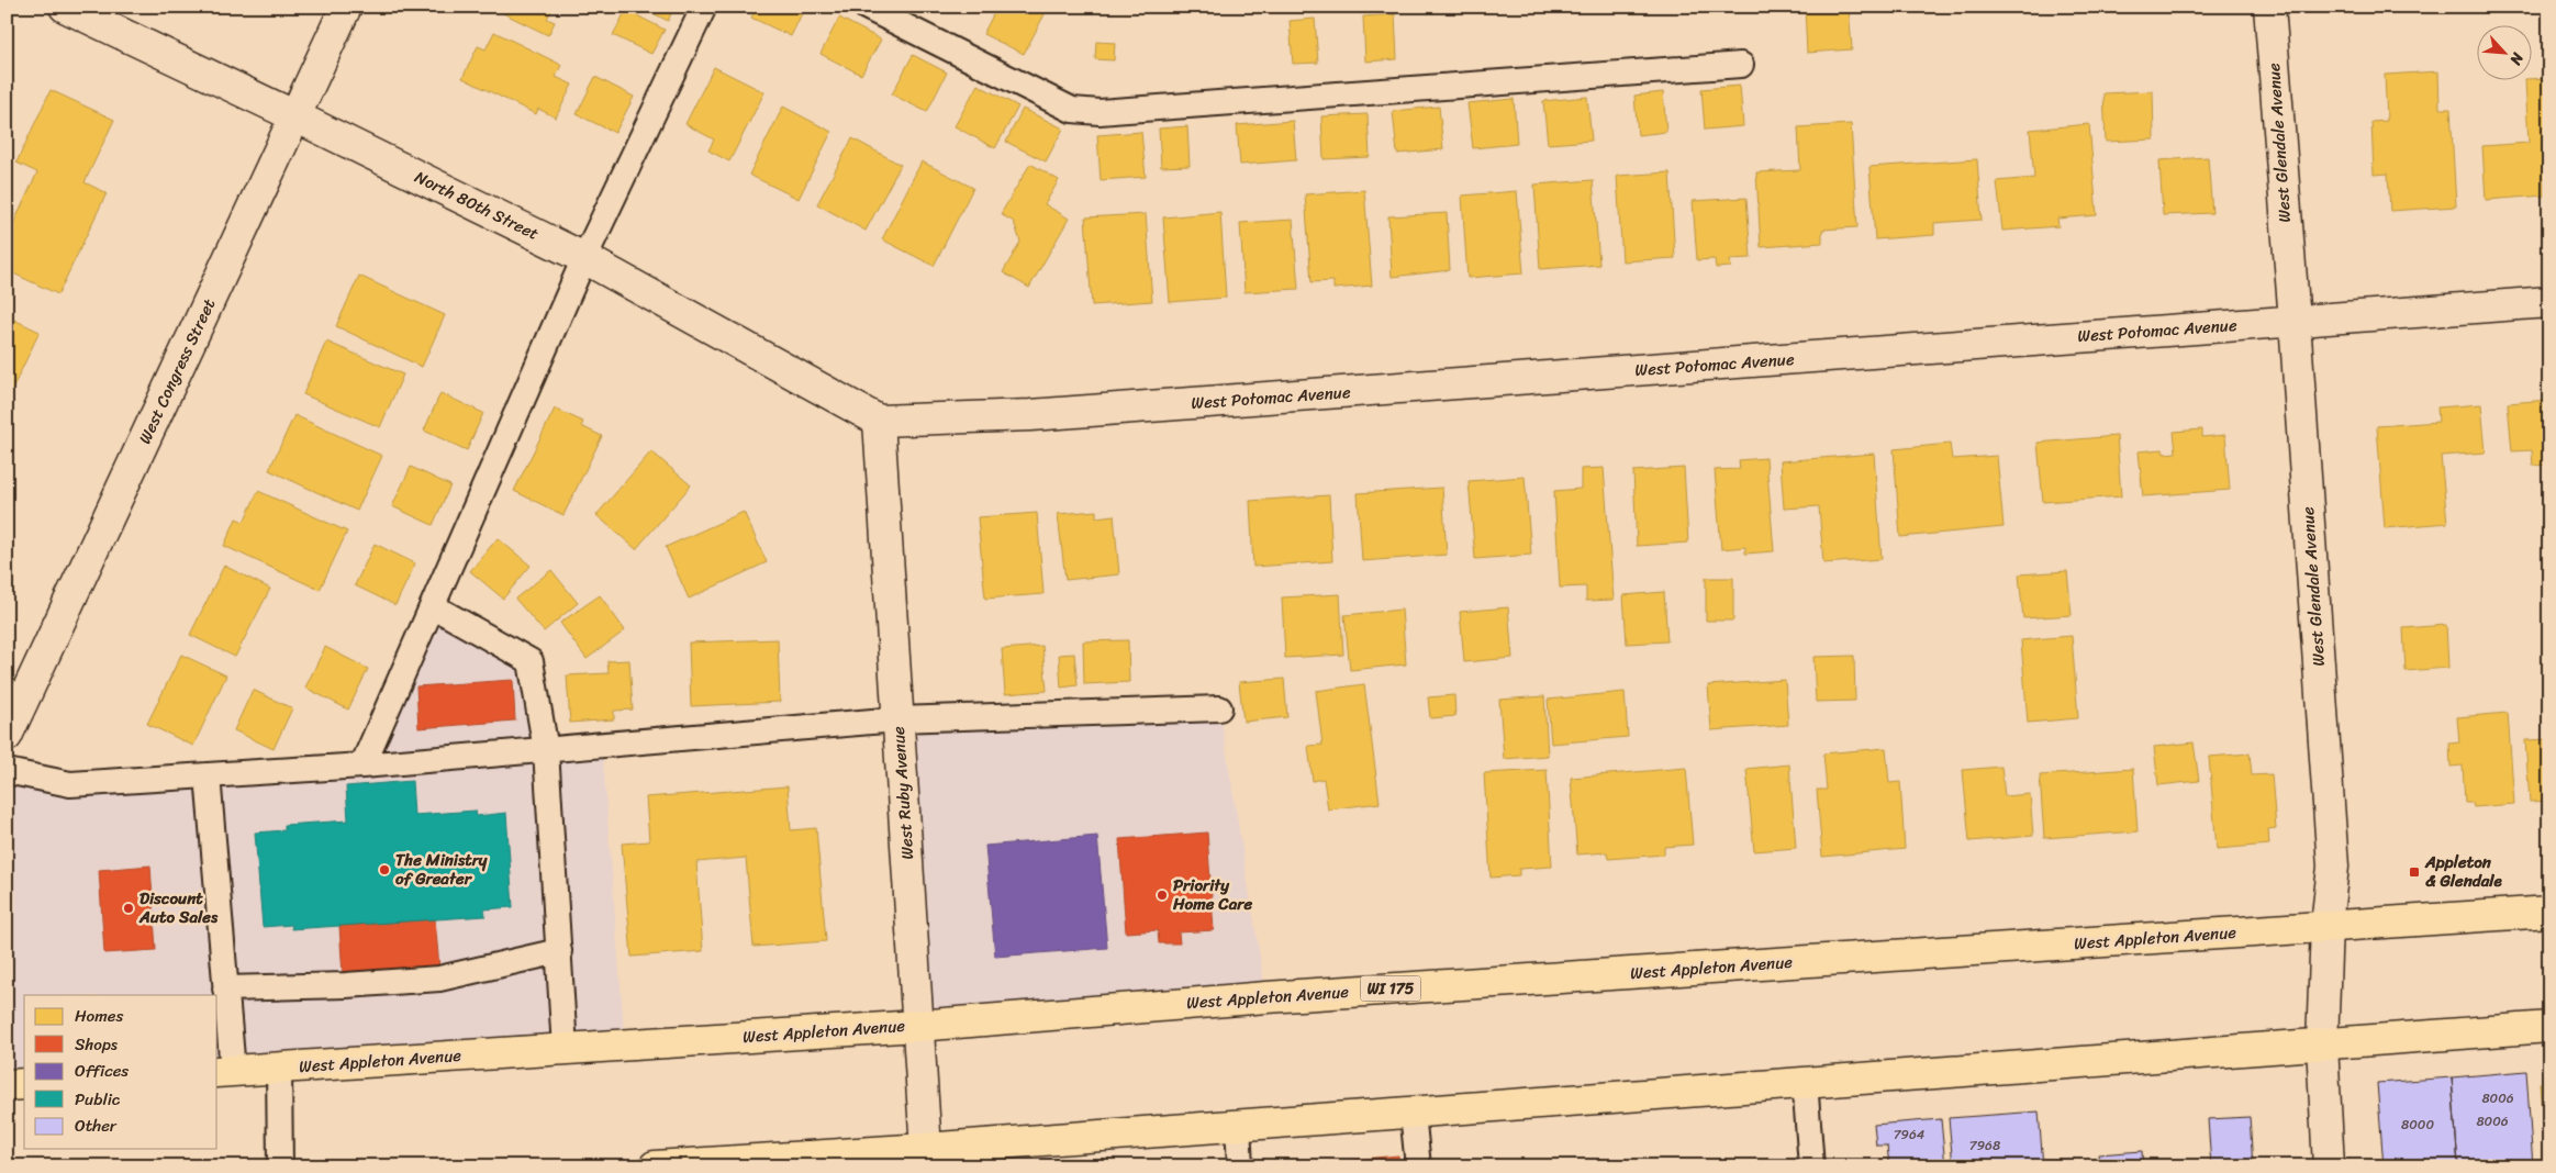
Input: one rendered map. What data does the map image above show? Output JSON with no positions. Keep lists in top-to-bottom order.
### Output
{
  "streets": {
    "main road": ["West Appleton Avenue", "WI 175"],
    "street": [
      "West Glendale Avenue",
      "North 80th Street",
      "West Potomac Avenue",
      "West Congress Street",
      "West Ruby Avenue"
    ]
  },
  "crossings": [
    ["West Glendale Avenue", "West Potomac Avenue"],
    ["West Glendale Avenue", "West Appleton Avenue"],
    ["North 80th Street", "West Potomac Avenue"],
    ["North 80th Street", "West Congress Street"],
    ["North 80th Street", "West Ruby Avenue"],
    ["West Potomac Avenue", "West Ruby Avenue"],
    ["West Ruby Avenue", "West Appleton Avenue"]
  ],
  "places": {
    "other": ["The Ministry of Greater", "Priority Home Care", "Discount Auto Sales"],
    "transit": ["Appleton & Glendale"]
  },
  "house_numbers": [
    "8006",
    "8006",
    "8000",
    "7964",
    "7968"
  ],
  "legend": [
    "Homes",
    "Shops",
    "Offices",
    "Public",
    "Other"
  ],
  "north": "bottom right"
}
